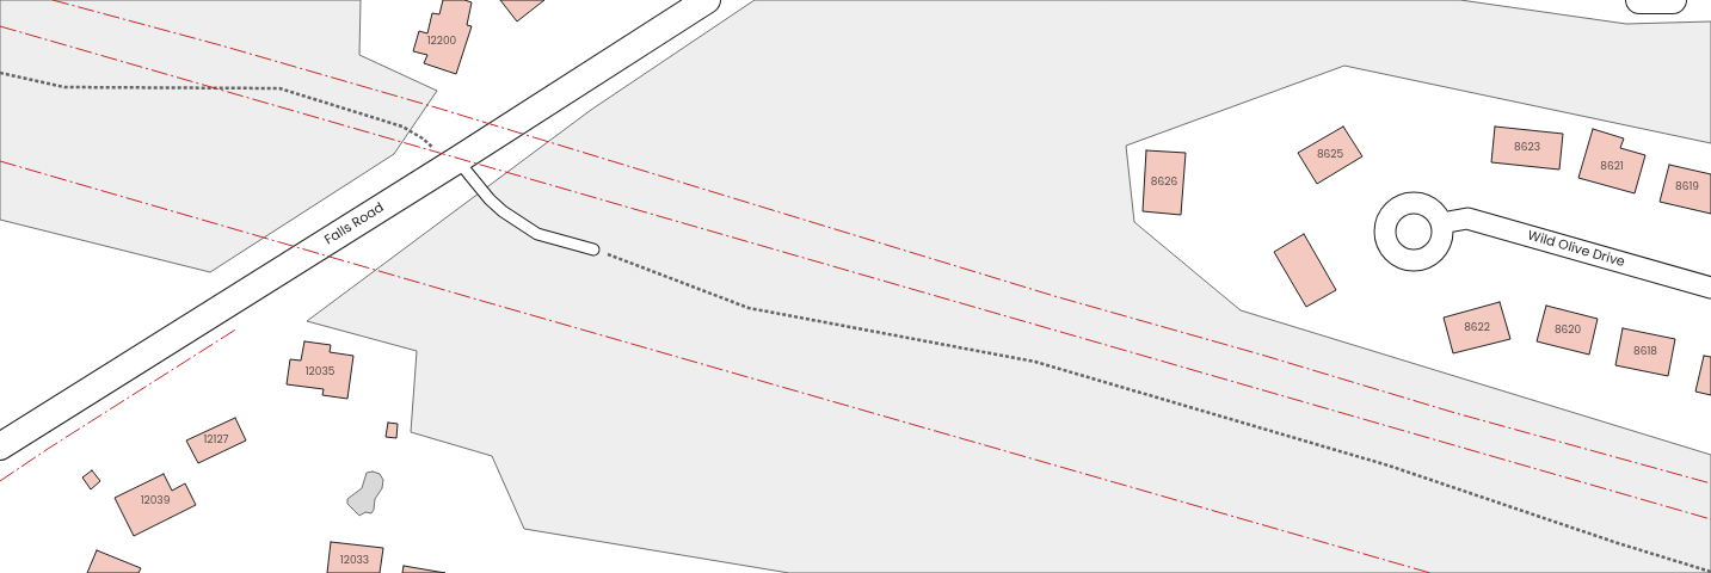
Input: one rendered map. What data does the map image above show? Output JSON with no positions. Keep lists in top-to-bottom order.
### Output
{
  "streets": {
    "main road": ["Falls Road"],
    "street": ["Wild Olive Drive"]
  },
  "house_numbers": [
    "12200",
    "8623",
    "8625",
    "8621",
    "8626",
    "8619",
    "8622",
    "8620",
    "8618",
    "12035",
    "12127",
    "12039",
    "12033"
  ]
}
